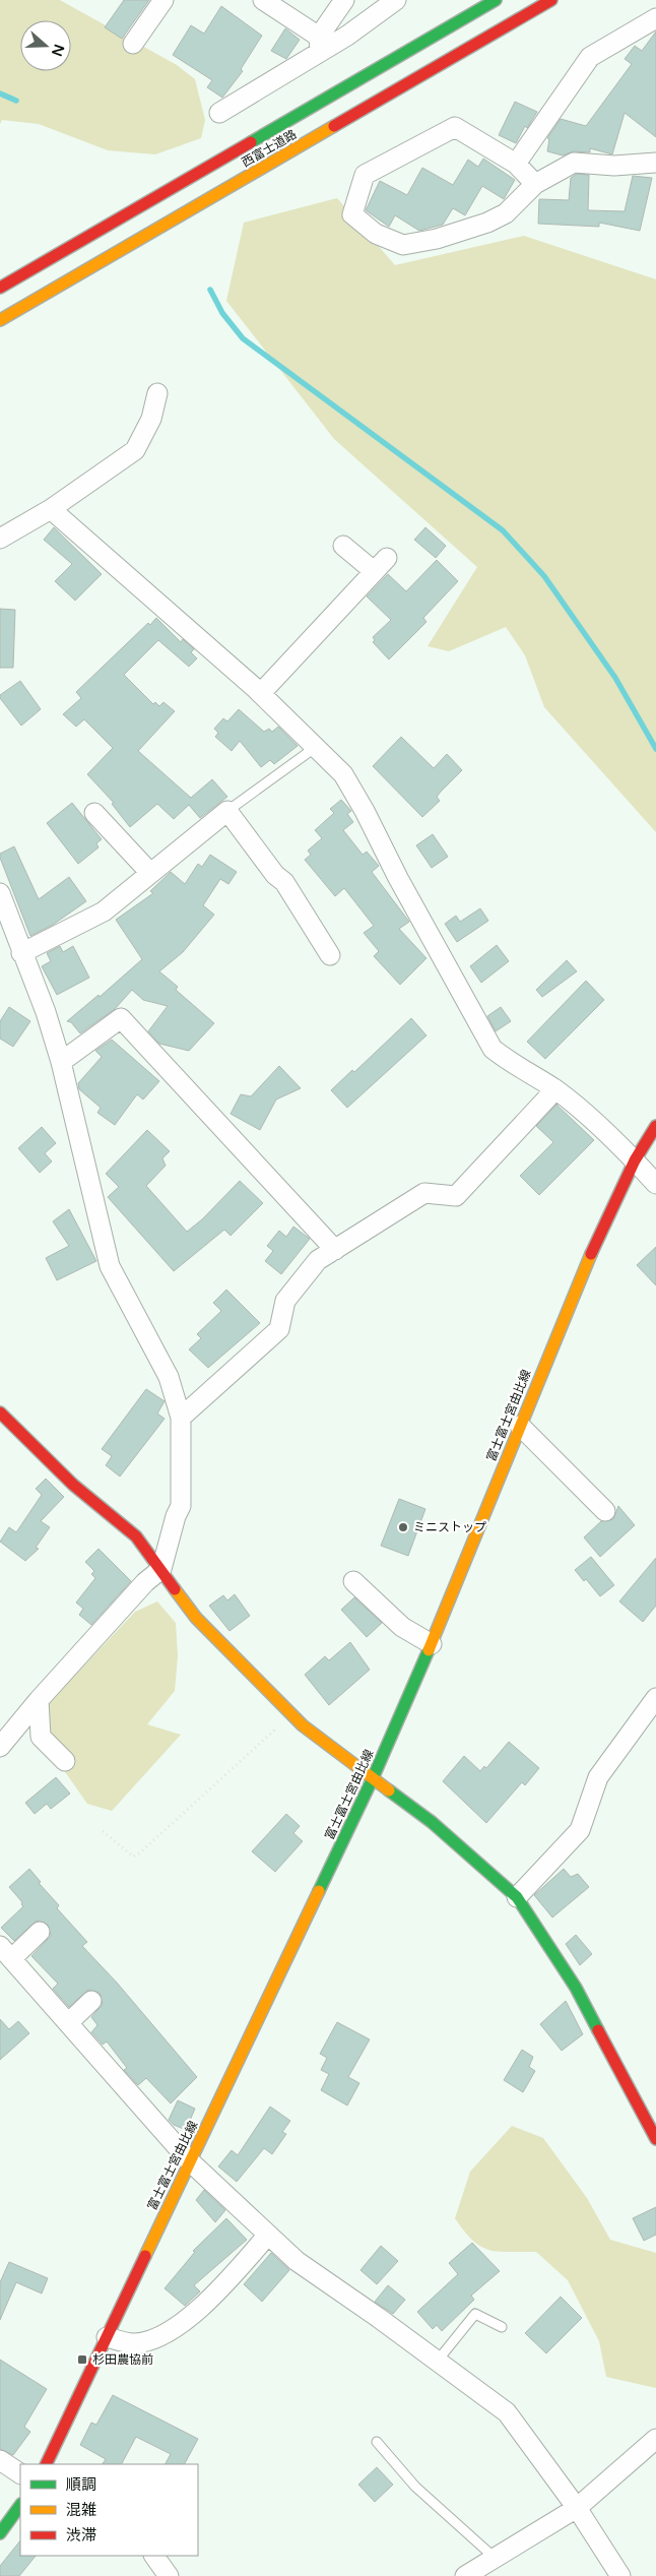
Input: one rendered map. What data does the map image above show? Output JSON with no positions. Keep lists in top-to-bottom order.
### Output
{
  "streets": {
    "main road": ["西富士道路", "富士富士宮由比線"]
  },
  "places": {
    "other": ["ミニストップ"],
    "transit": ["杉田農協前"]
  },
  "legend": ["順調", "混雑", "渋滞"],
  "north": "right"
}
